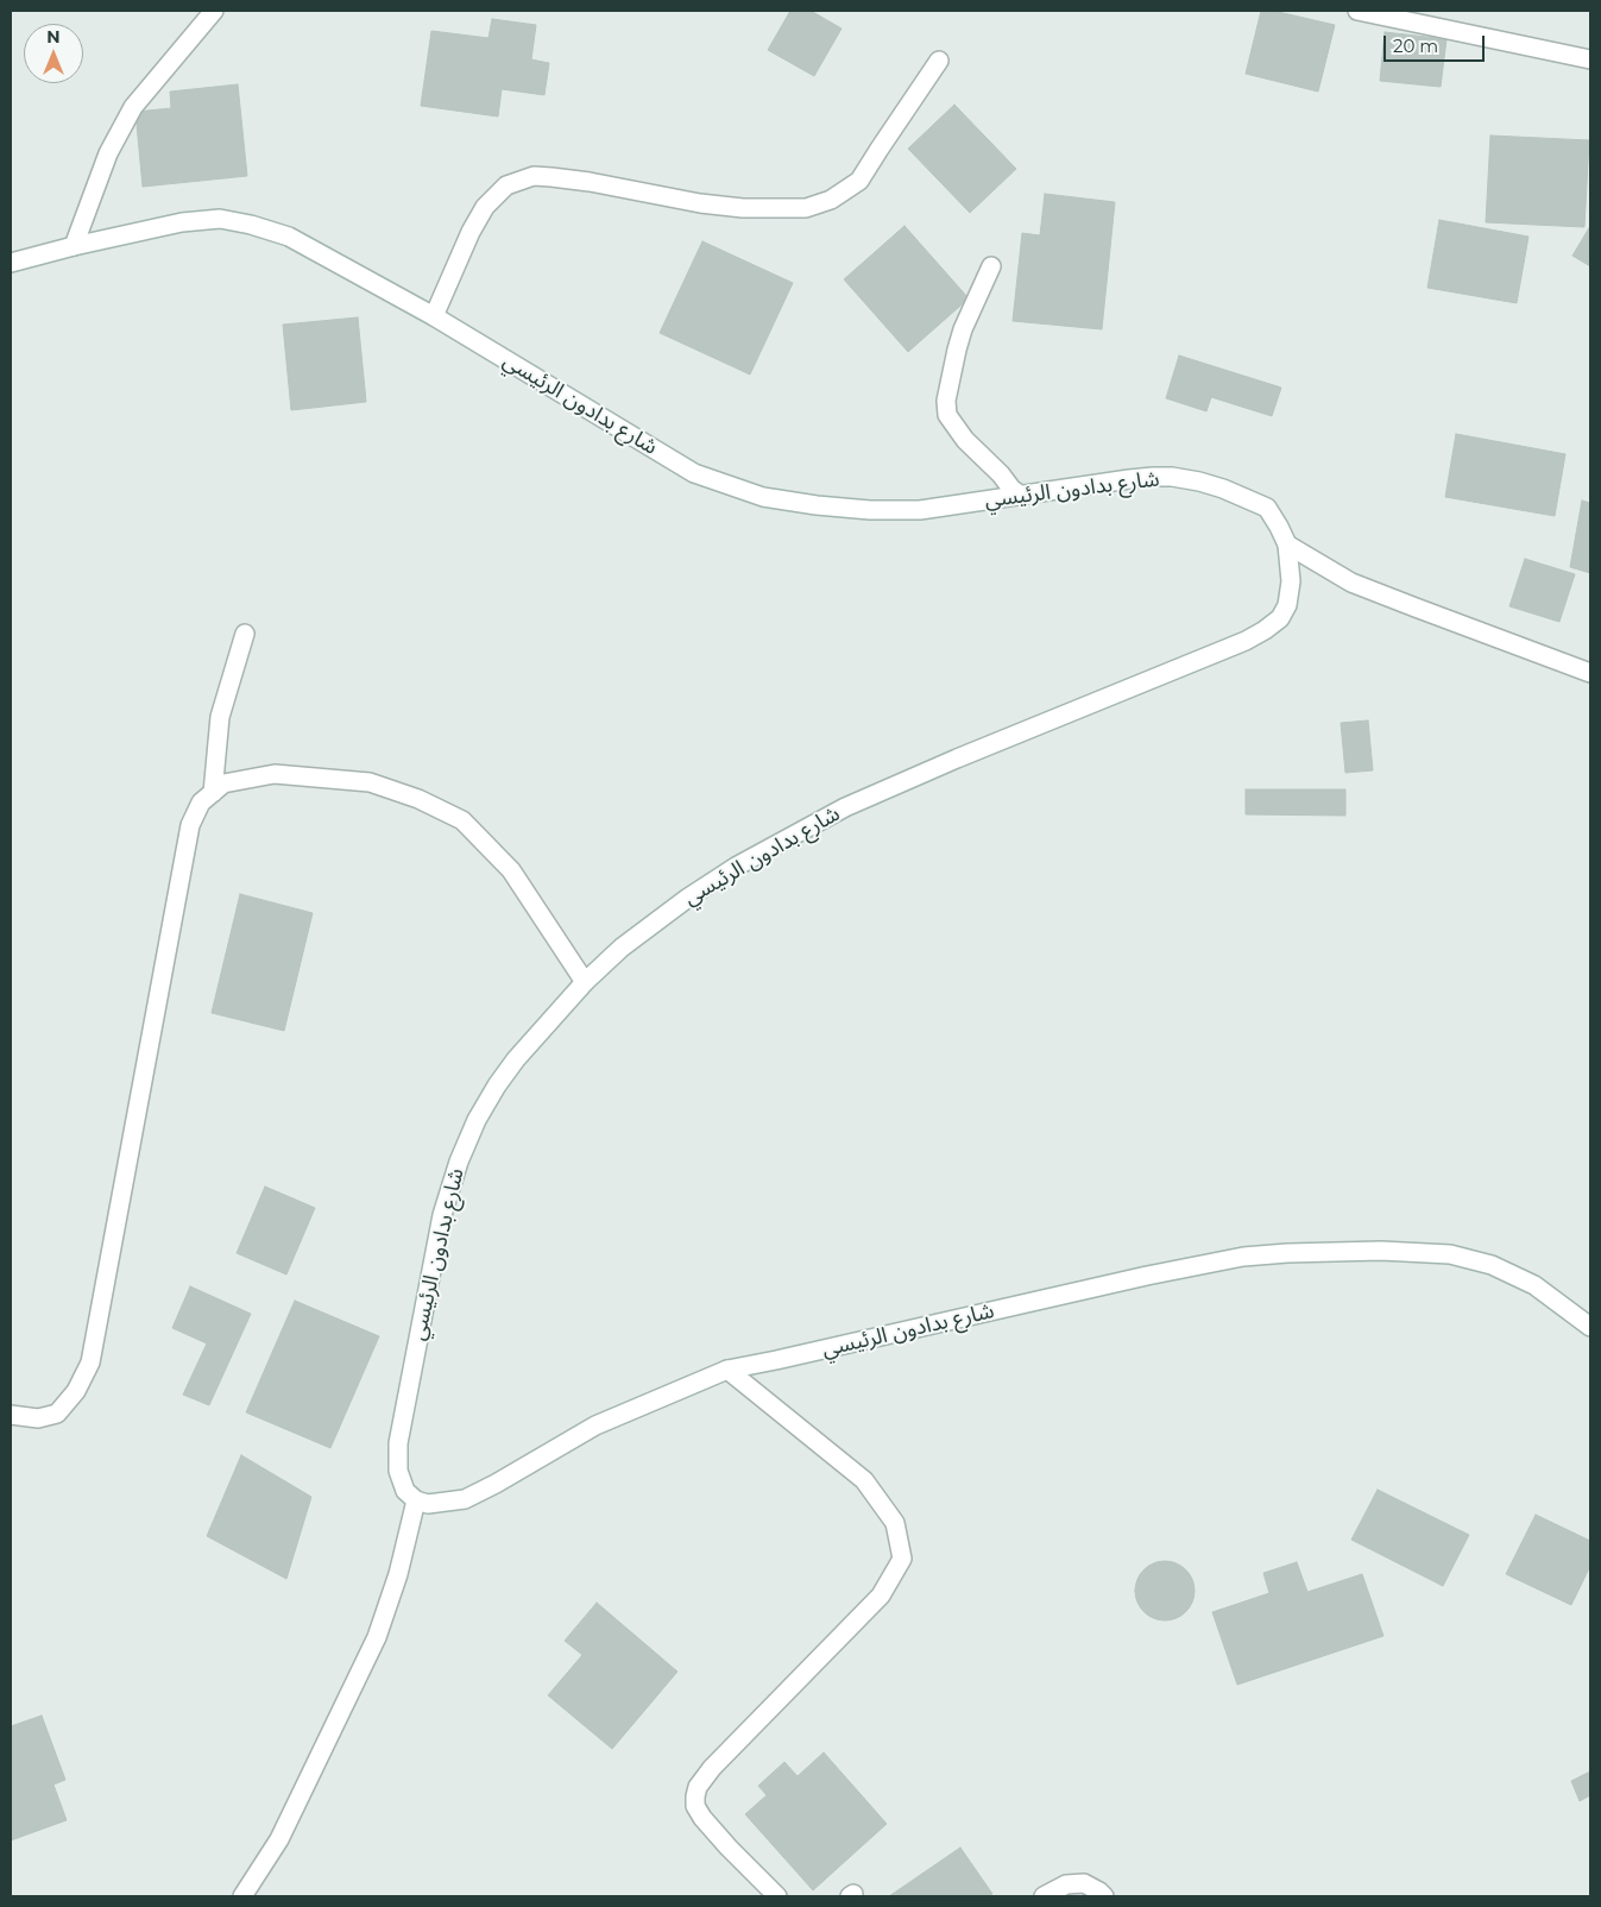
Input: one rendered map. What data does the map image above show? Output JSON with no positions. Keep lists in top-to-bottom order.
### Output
{
  "streets": {
    "street": ["شارع بدادون الرئيسي"]
  },
  "scale_bar": "20 m",
  "north": "top"
}
